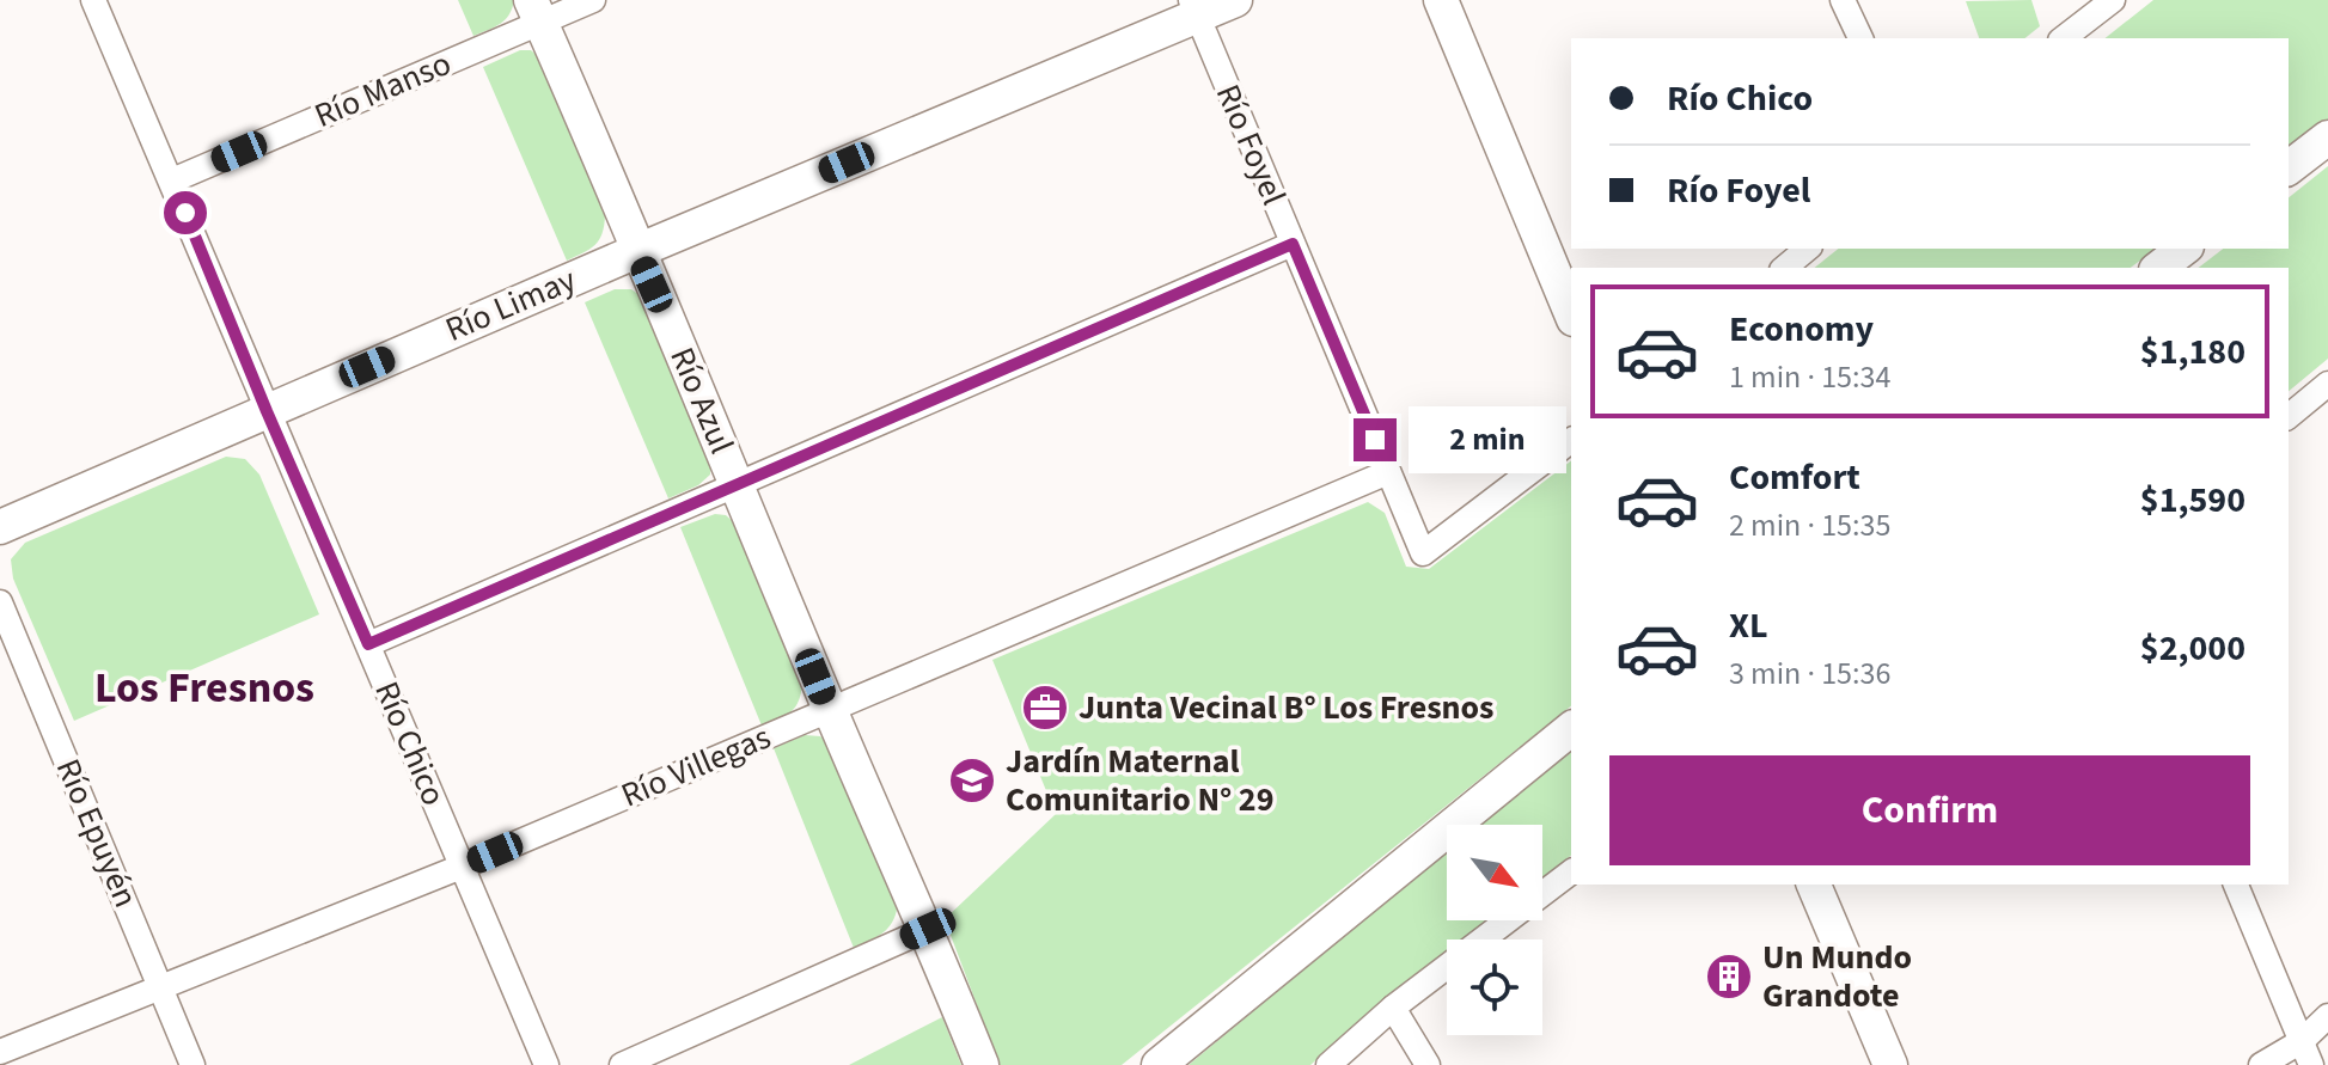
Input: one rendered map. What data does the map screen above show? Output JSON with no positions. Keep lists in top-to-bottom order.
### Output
{
  "streets": {
    "street": [
      "Río Manso",
      "Río Foyel",
      "Río Limay",
      "Río Azul",
      "Río Chico",
      "Río Villegas",
      "Río Epuyén"
    ]
  },
  "crossings": [
    ["Río Manso", "Río Azul"],
    ["Río Manso", "Río Chico"],
    ["Río Foyel", "Río Limay"],
    ["Río Foyel", "Río Villegas"],
    ["Río Limay", "Río Azul"],
    ["Río Limay", "Río Chico"],
    ["Río Azul", "Río Villegas"],
    ["Río Chico", "Río Villegas"],
    ["Río Villegas", "Río Epuyén"]
  ],
  "districts": ["Los Fresnos"],
  "places": {
    "office": ["Junta Vecinal B° Los Fresnos"],
    "school or university": ["Jardín Maternal Comunitario N° 29"],
    "building": ["Un Mundo Grandote"]
  },
  "north": "bottom right",
  "page": {
    "banner": ["Río Chico", "Río Foyel"],
    "list": [
      {
        "name": "Economy",
        "note": "1 min · 15:34",
        "value": "$1,180"
      },
      {
        "name": "Comfort",
        "note": "2 min · 15:35",
        "value": "$1,590"
      },
      {
        "name": "XL",
        "note": "3 min · 15:36",
        "value": "$2,000"
      }
    ],
    "bubble": "2 min",
    "buttons": "Confirm"
  }
}
